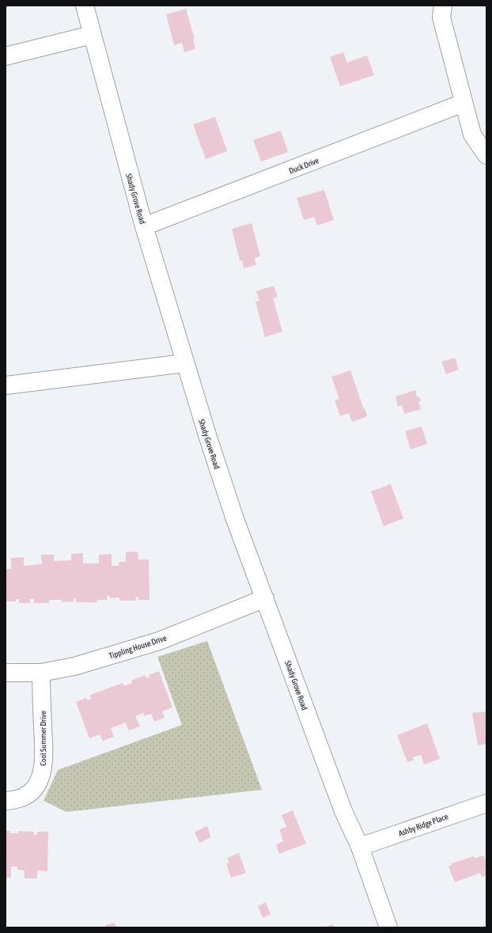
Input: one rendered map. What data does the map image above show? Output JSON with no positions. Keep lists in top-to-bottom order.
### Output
{
  "streets": {
    "street": [
      "Duck Drive",
      "Shady Grove Road",
      "Tippling House Drive",
      "Cool Summer Drive",
      "Ashby Ridge Place"
    ]
  },
  "crossings": [
    ["Duck Drive", "Shady Grove Road"],
    ["Shady Grove Road", "Tippling House Drive"],
    ["Shady Grove Road", "Ashby Ridge Place"],
    ["Tippling House Drive", "Cool Summer Drive"]
  ]
}
